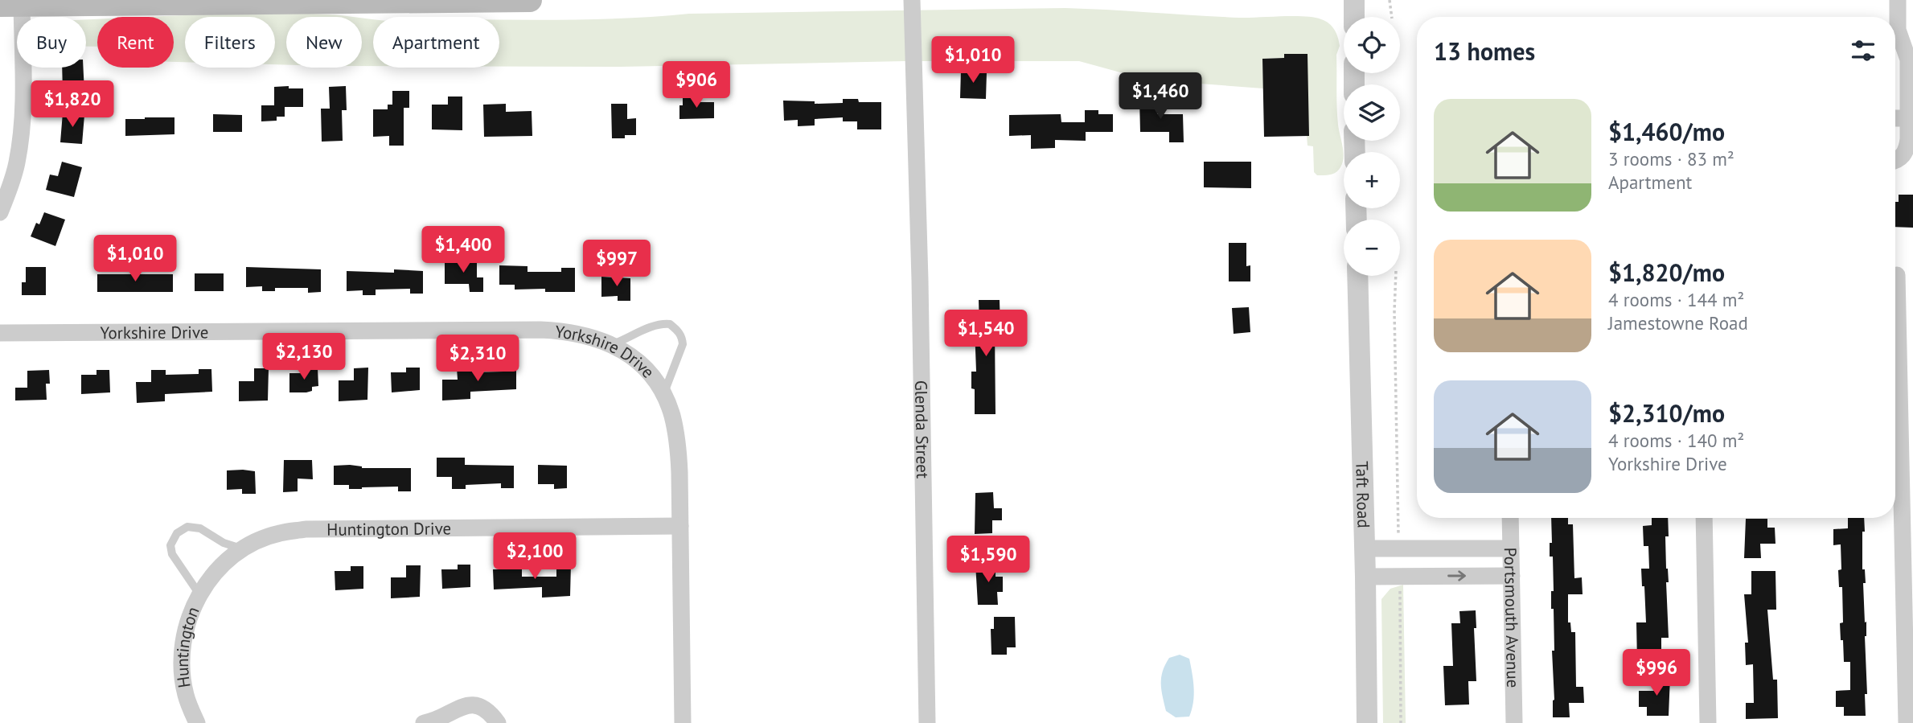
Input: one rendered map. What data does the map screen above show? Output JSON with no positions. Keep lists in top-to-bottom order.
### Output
{
  "streets": {
    "street": [
      "Yorkshire Drive",
      "Glenda Street",
      "Taft Road",
      "Huntington Drive",
      "Portsmouth Avenue",
      "Huntington"
    ]
  },
  "crossings": [
    ["Yorkshire Drive", "Huntington Drive"],
    ["Huntington Drive", "Huntington"]
  ],
  "page": {
    "map_buttons": ["+", "−"],
    "chip": [
      "Buy",
      "Rent",
      "Filters",
      "New",
      "Apartment"
    ],
    "heading": "13 homes",
    "price": [
      "$1,010",
      "$906",
      "$1,460",
      "$1,820",
      "$1,400",
      "$1,010",
      "$997",
      "$1,540",
      "$2,130",
      "$2,310",
      "$2,100",
      "$1,590",
      "$996"
    ],
    "list": [
      {
        "name": "$1,460/mo",
        "note": "3 rooms · 83 m² · Apartment"
      },
      {
        "name": "$1,820/mo",
        "note": "4 rooms · 144 m² · Jamestowne Road"
      },
      {
        "name": "$2,310/mo",
        "note": "4 rooms · 140 m² · Yorkshire Drive"
      }
    ]
  }
}
